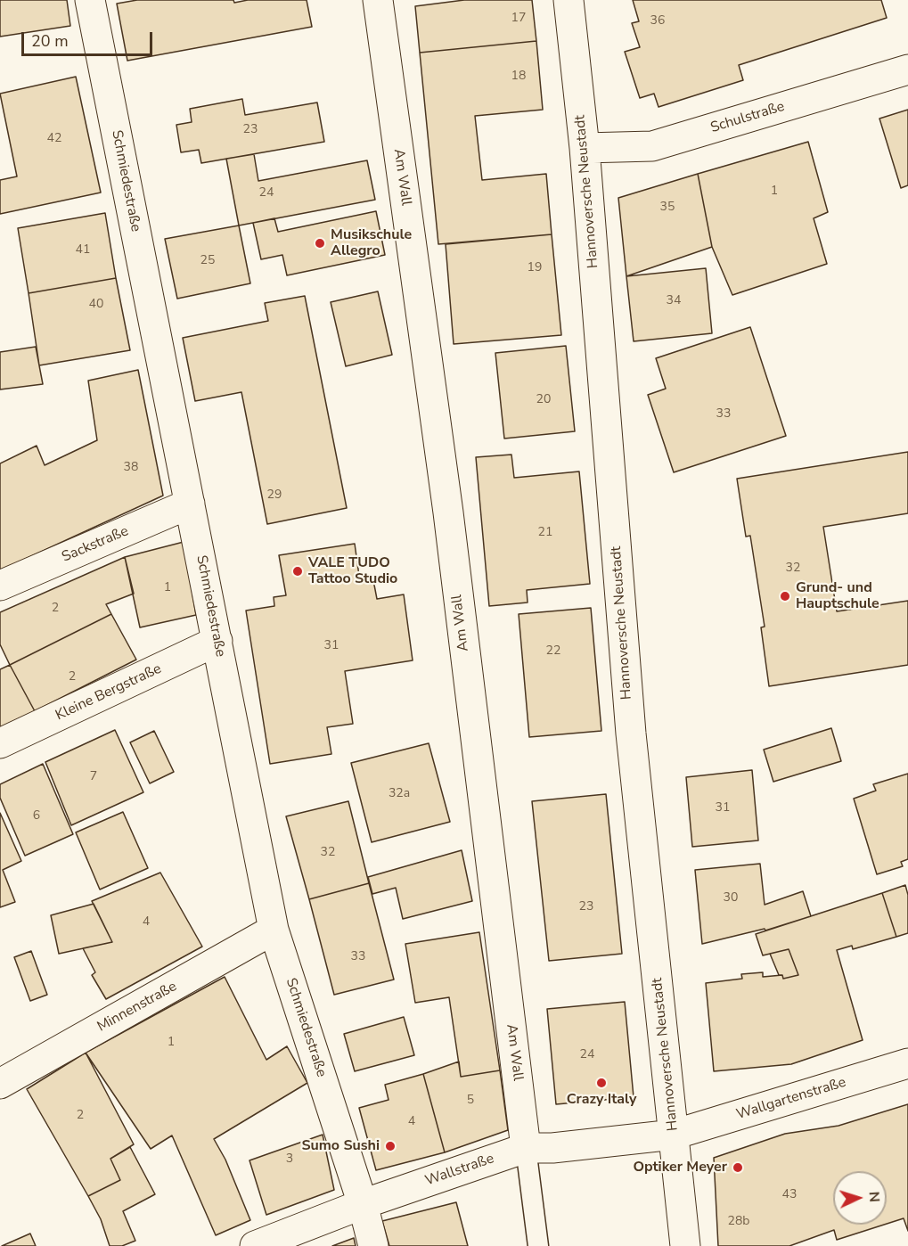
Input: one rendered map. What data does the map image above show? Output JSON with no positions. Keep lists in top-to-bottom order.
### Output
{
  "streets": {
    "street": [
      "Schulstraße",
      "Am Wall",
      "Schmiedestraße",
      "Hannoversche Neustadt",
      "Sackstraße",
      "Kleine Bergstraße",
      "Minnenstraße",
      "Wallgartenstraße",
      "Wallstraße"
    ]
  },
  "crossings": [
    ["Schulstraße", "Hannoversche Neustadt"],
    ["Am Wall", "Wallstraße"],
    ["Schmiedestraße", "Sackstraße"],
    ["Schmiedestraße", "Kleine Bergstraße"],
    ["Schmiedestraße", "Minnenstraße"],
    ["Schmiedestraße", "Wallstraße"],
    ["Hannoversche Neustadt", "Wallgartenstraße"],
    ["Hannoversche Neustadt", "Wallstraße"],
    ["Wallgartenstraße", "Wallstraße"]
  ],
  "places": [
    "Musikschule Allegro",
    "VALE TUDO Tattoo Studio",
    "Grund- und Hauptschule",
    "Crazy Italy",
    "Sumo Sushi",
    "Optiker Meyer"
  ],
  "house_numbers": [
    "17",
    "36",
    "18",
    "23",
    "42",
    "1",
    "24",
    "35",
    "41",
    "25",
    "19",
    "34",
    "40",
    "20",
    "33",
    "38",
    "29",
    "21",
    "32",
    "1",
    "2",
    "31",
    "22",
    "2",
    "7",
    "32a",
    "31",
    "6",
    "32",
    "30",
    "23",
    "4",
    "33",
    "1",
    "24",
    "5",
    "2",
    "4",
    "3",
    "43",
    "28b"
  ],
  "scale_bar": "20 m",
  "north": "right"
}
